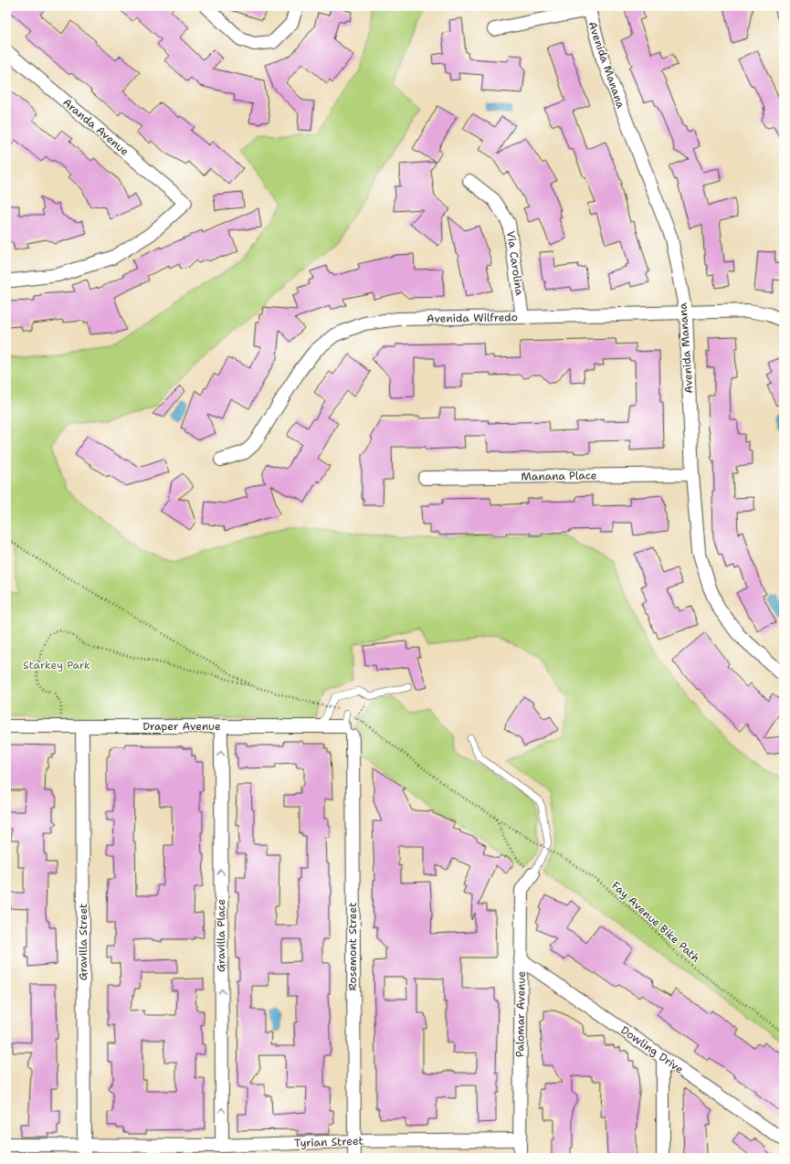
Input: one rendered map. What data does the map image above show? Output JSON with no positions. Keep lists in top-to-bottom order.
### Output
{
  "streets": {
    "street": [
      "Avenida Manana",
      "Aranda Avenue",
      "Via Carolina",
      "Avenida Wilfredo",
      "Manana Place",
      "Draper Avenue",
      "Gravilla Place",
      "Gravilla Street",
      "Rosemont Street",
      "Palomar Avenue",
      "Dowling Drive",
      "Tyrian Street"
    ],
    "path": ["Fay Avenue Bike Path"]
  },
  "crossings": [
    ["Avenida Manana", "Avenida Wilfredo"],
    ["Avenida Manana", "Manana Place"],
    ["Via Carolina", "Avenida Wilfredo"],
    ["Draper Avenue", "Fay Avenue Bike Path"],
    ["Draper Avenue", "Gravilla Place"],
    ["Draper Avenue", "Gravilla Street"],
    ["Gravilla Place", "Tyrian Street"],
    ["Gravilla Street", "Tyrian Street"],
    ["Rosemont Street", "Tyrian Street"],
    ["Palomar Avenue", "Dowling Drive"],
    ["Palomar Avenue", "Tyrian Street"]
  ],
  "one_way": ["Gravilla Place"],
  "parks": ["Starkey Park"]
}
